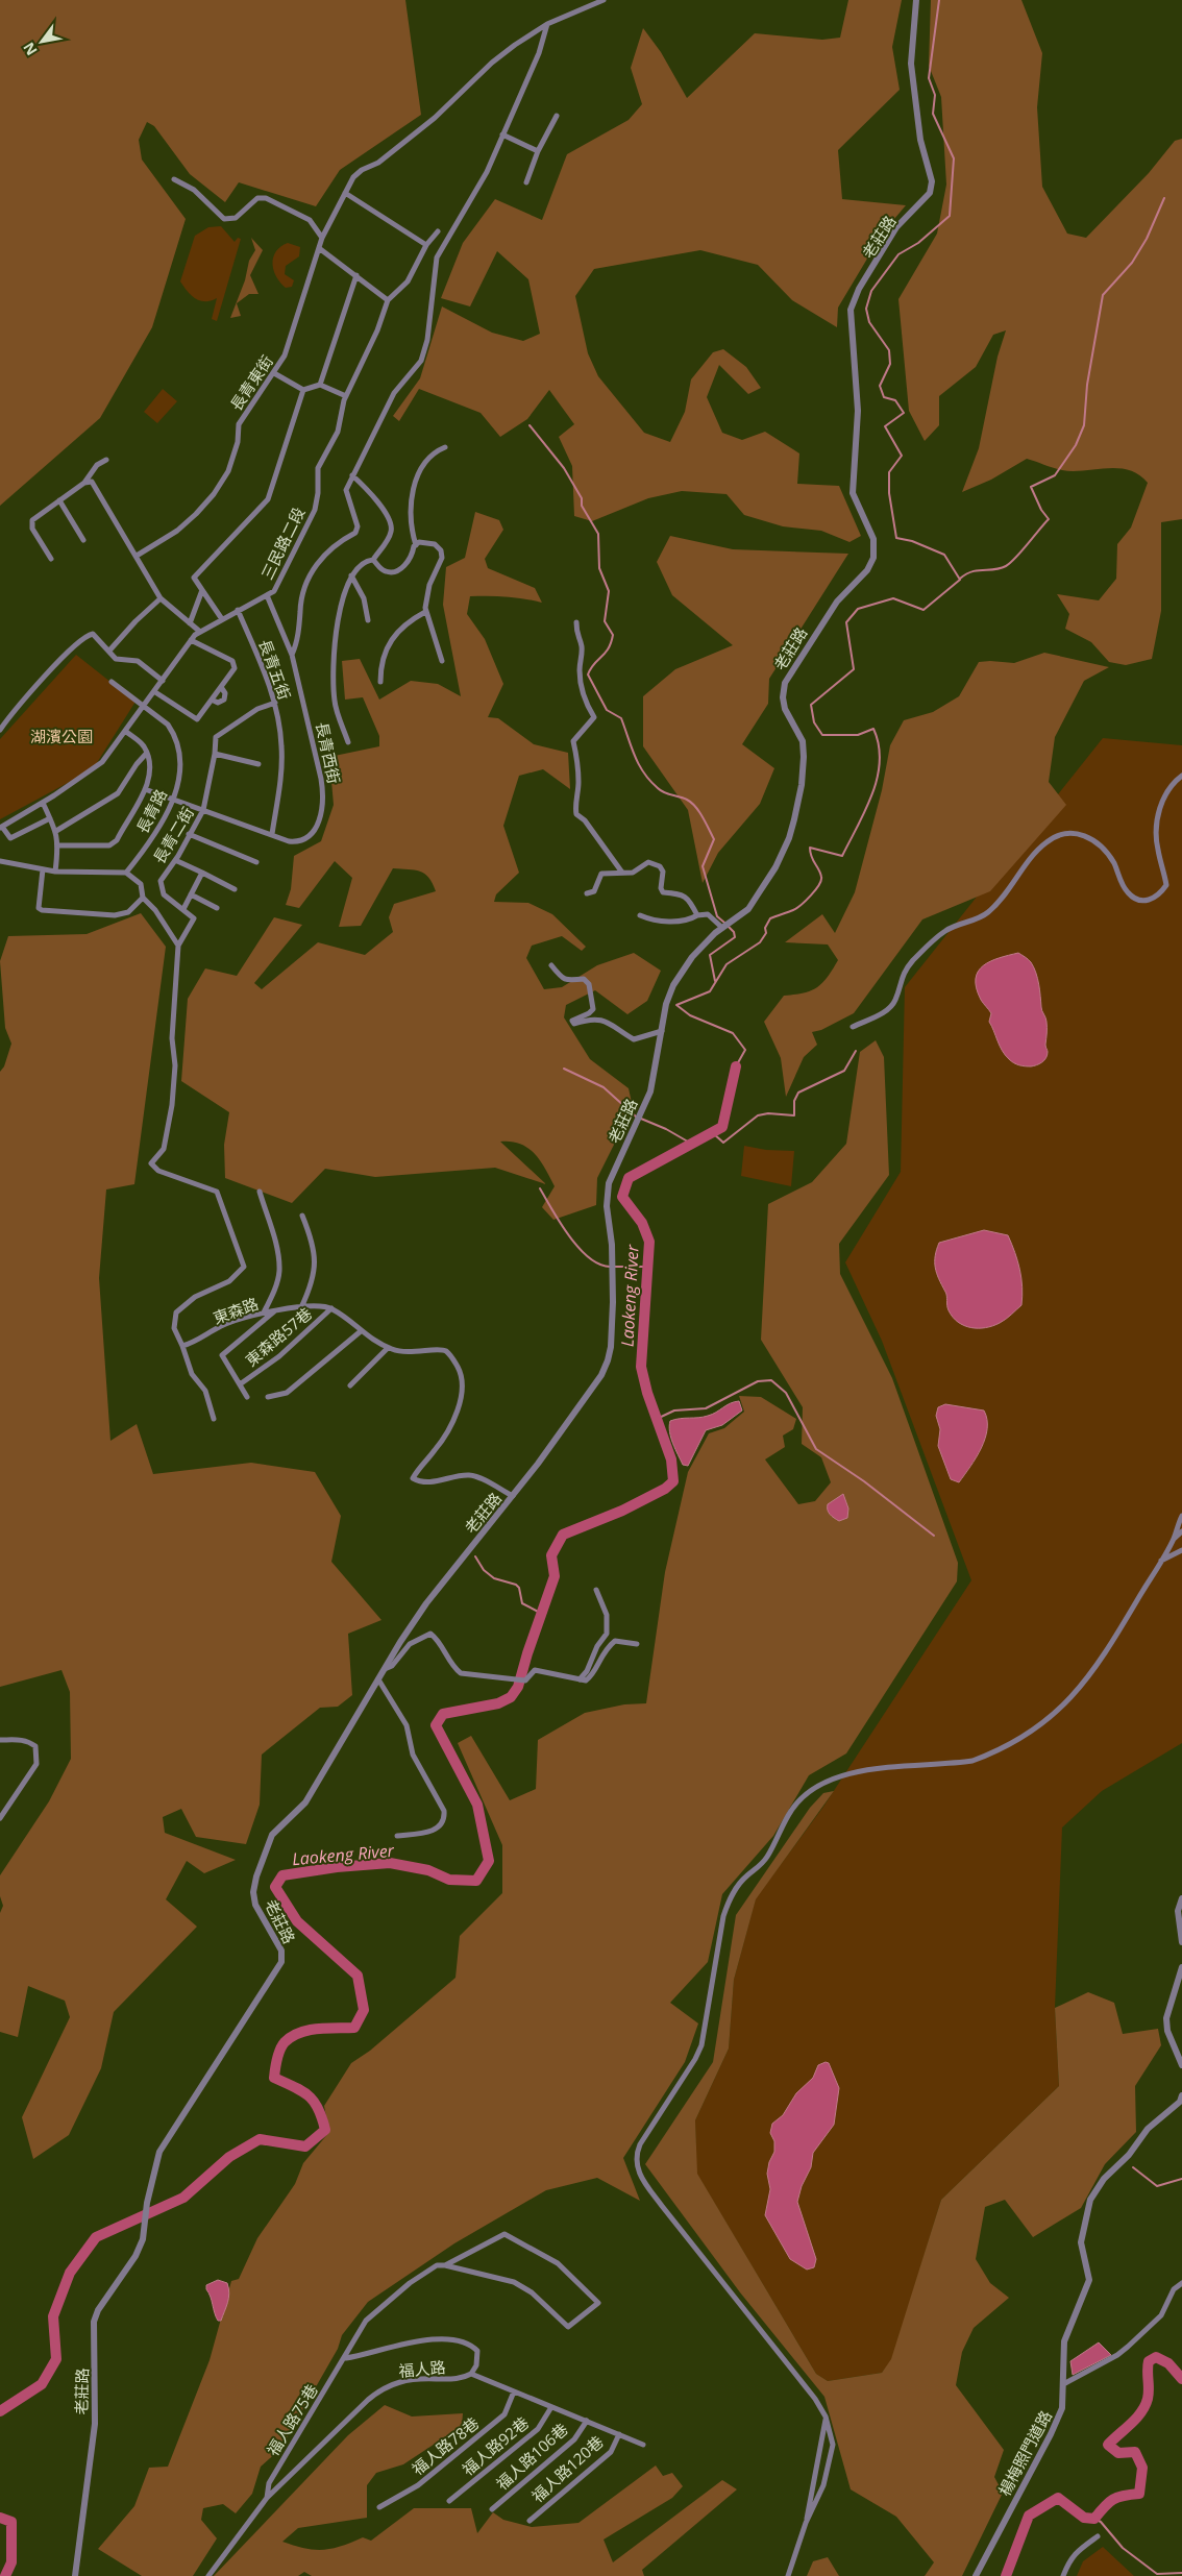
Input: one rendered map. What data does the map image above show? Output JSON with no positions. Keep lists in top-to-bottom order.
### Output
{
  "streets": {
    "street": [
      "老莊路",
      "長青東街",
      "三民路二段",
      "長青五街",
      "長青西街",
      "長青路",
      "長青二街",
      "東森路",
      "東森路57巷",
      "福人路",
      "福人路75巷",
      "福人路78巷",
      "福人路92巷",
      "楊梅照門道路",
      "福人路106巷",
      "福人路120巷"
    ]
  },
  "crossings": [
    ["三民路二段", "長青五街"],
    ["三民路二段", "長青西街"],
    ["三民路二段", "長青路"],
    ["長青五街", "長青西街"],
    ["長青五街", "長青二街"],
    ["長青西街", "長青路"],
    ["長青西街", "長青二街"],
    ["東森路", "東森路57巷"],
    ["福人路", "福人路75巷"]
  ],
  "water": ["Laokeng River"],
  "parks": ["湖濱公園"],
  "north": "bottom left"
}
